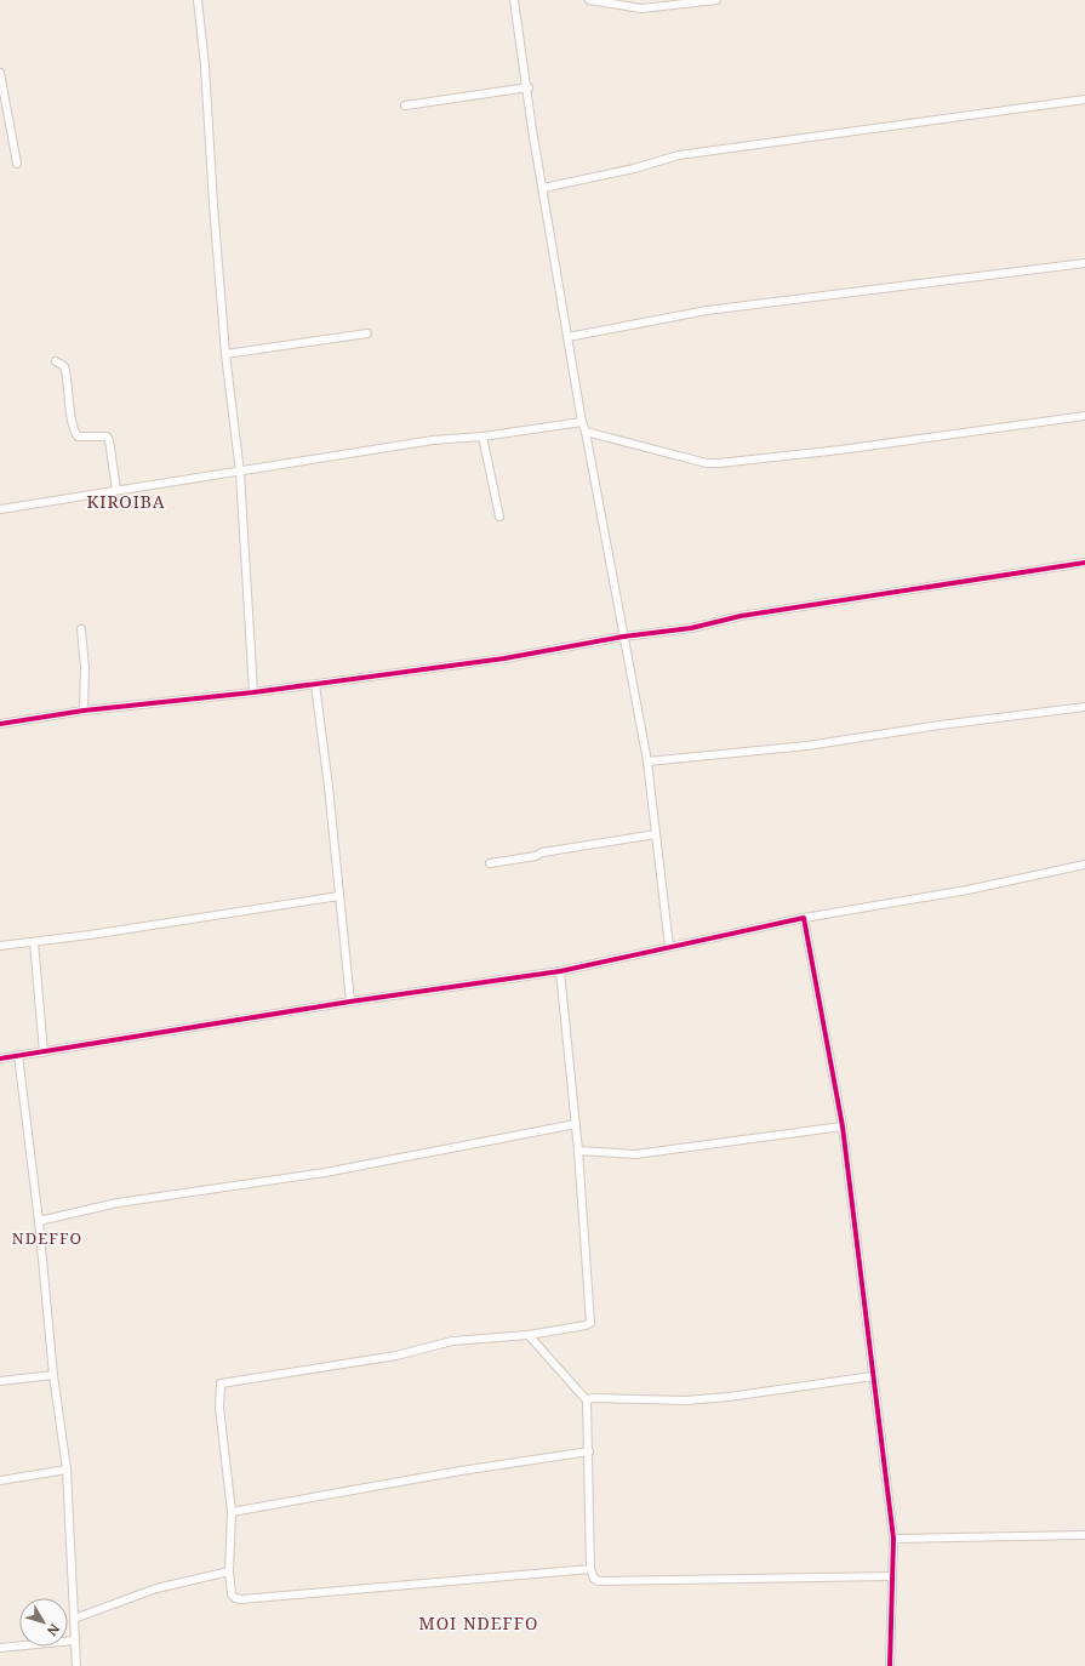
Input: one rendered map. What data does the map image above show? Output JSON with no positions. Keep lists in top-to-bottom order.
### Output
{
  "districts": ["KIROIBA", "NDEFFO", "MOI NDEFFO"],
  "north": "bottom right"
}
